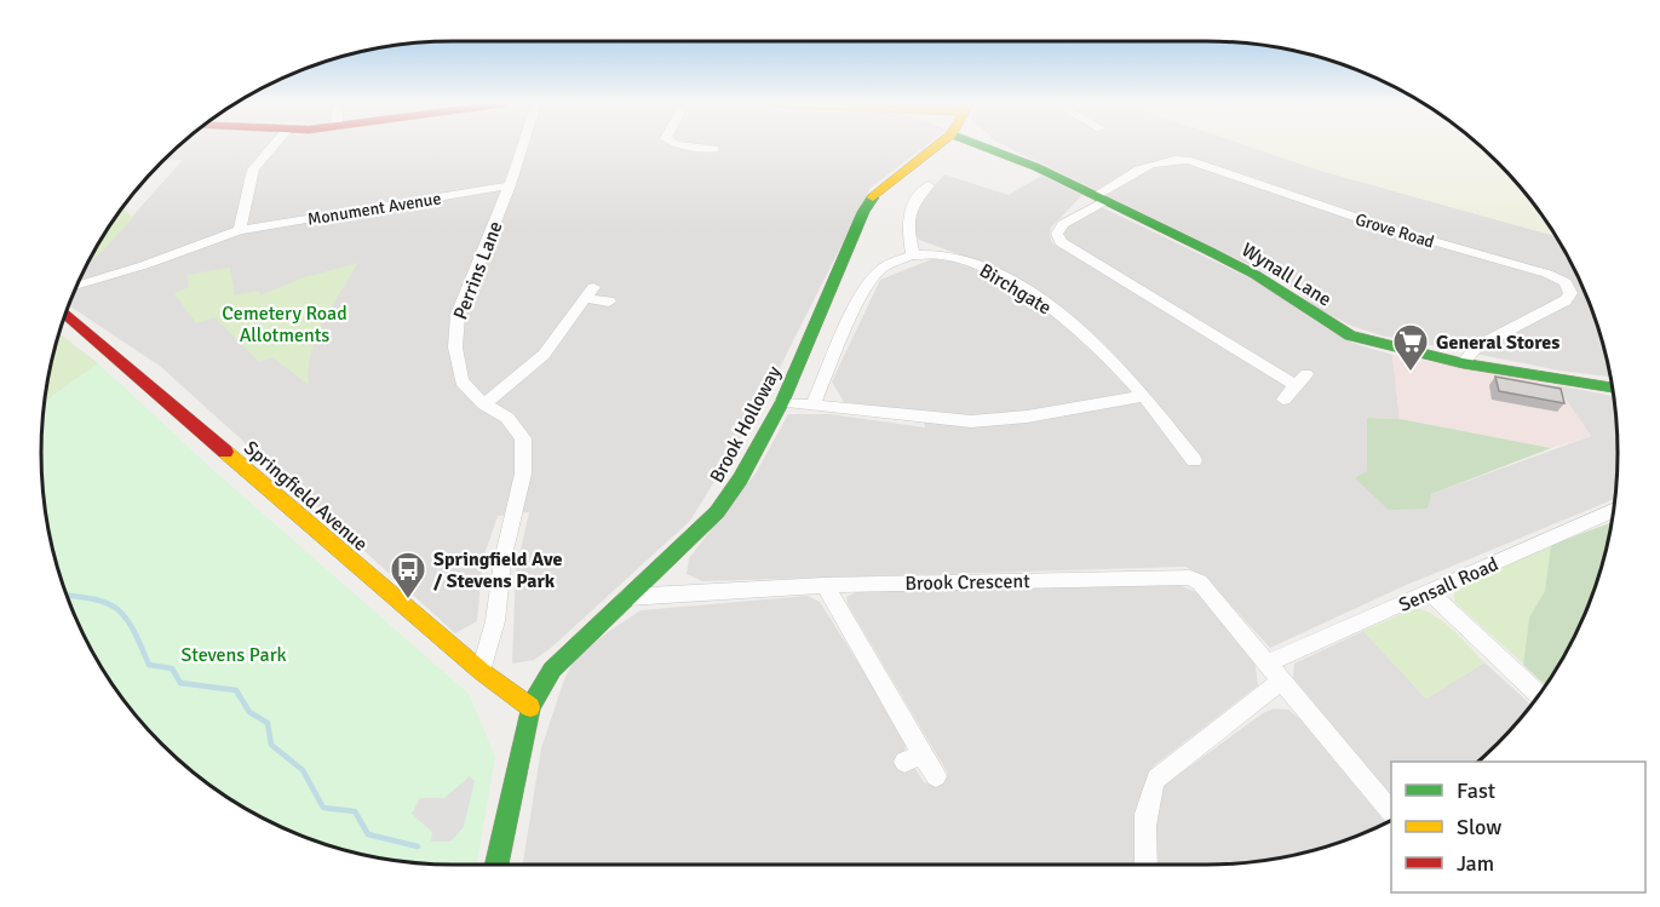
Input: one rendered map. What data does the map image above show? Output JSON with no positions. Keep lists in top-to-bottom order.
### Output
{
  "streets": {
    "street": [
      "Monument Avenue",
      "Grove Road",
      "Perrins Lane",
      "Wynall Lane",
      "Birchgate",
      "Brook Holloway",
      "Springfield Avenue",
      "Brook Crescent",
      "Sensall Road"
    ]
  },
  "crossings": [
    ["Monument Avenue", "Perrins Lane"],
    ["Grove Road", "Wynall Lane"],
    ["Perrins Lane", "Springfield Avenue"],
    ["Brook Holloway", "Springfield Avenue"],
    ["Brook Holloway", "Brook Crescent"],
    ["Brook Crescent", "Sensall Road"]
  ],
  "parks": ["Cemetery Road Allotments", "Stevens Park"],
  "places": {
    "supermarket": ["General Stores"],
    "bus stop": ["Springfield Ave / Stevens Park"]
  },
  "legend": ["Fast", "Slow", "Jam"]
}
